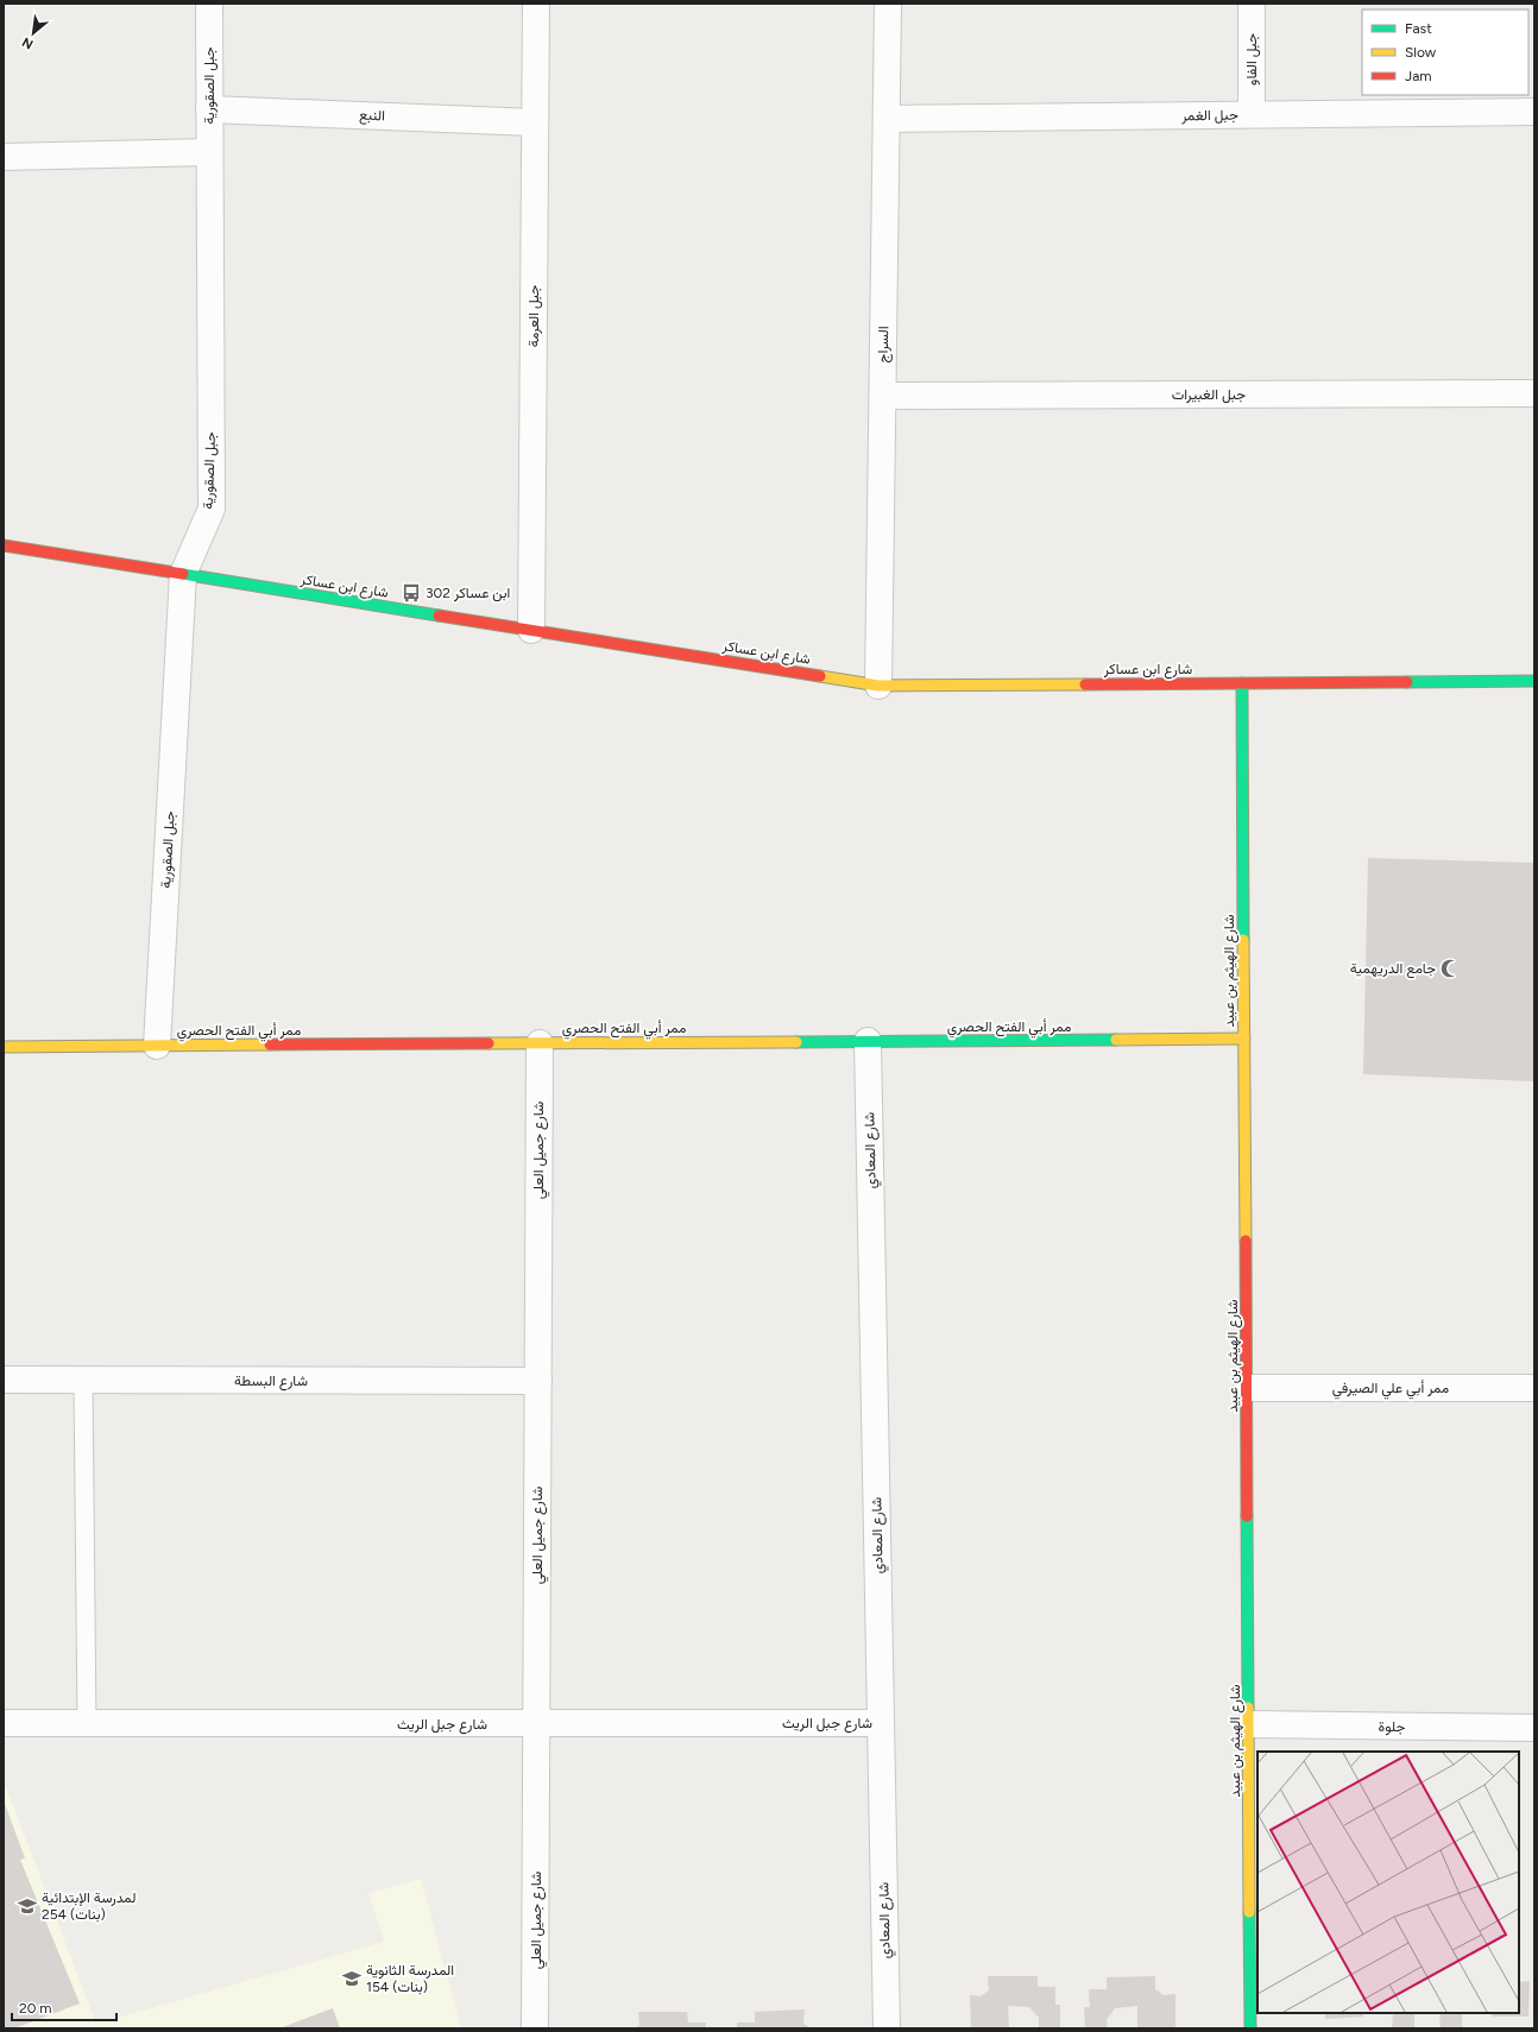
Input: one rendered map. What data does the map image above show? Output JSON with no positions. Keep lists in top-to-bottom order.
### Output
{
  "streets": {
    "street": [
      "جبل الفاو",
      "جبل الصقورية",
      "النبع",
      "جبل الغمر",
      "جبل العرمة",
      "السراج",
      "جبل الغبيرات",
      "شارع ابن عساكر",
      "شارع الهيثم بن عبيد",
      "ممر أبي الفتح الحصري",
      "شارع جميل العلي",
      "شارع المعادي",
      "شارع البسطة",
      "ممر أبي علي الصيرفي",
      "شارع جبل الريث",
      "جلوة"
    ]
  },
  "crossings": [
    ["جبل الفاو", "جبل الغمر"],
    ["جبل الصقورية", "النبع"],
    ["جبل الصقورية", "شارع ابن عساكر"],
    ["جبل الصقورية", "ممر أبي الفتح الحصري"],
    ["النبع", "جبل العرمة"],
    ["جبل الغمر", "السراج"],
    ["جبل العرمة", "شارع ابن عساكر"],
    ["السراج", "جبل الغبيرات"],
    ["السراج", "شارع ابن عساكر"],
    ["شارع ابن عساكر", "شارع الهيثم بن عبيد"],
    ["شارع الهيثم بن عبيد", "ممر أبي الفتح الحصري"],
    ["شارع الهيثم بن عبيد", "ممر أبي علي الصيرفي"],
    ["شارع الهيثم بن عبيد", "جلوة"],
    ["ممر أبي الفتح الحصري", "شارع جميل العلي"],
    ["ممر أبي الفتح الحصري", "شارع المعادي"],
    ["شارع جميل العلي", "شارع البسطة"],
    ["شارع جميل العلي", "شارع جبل الريث"],
    ["شارع المعادي", "شارع جبل الريث"]
  ],
  "places": {
    "bus stop": ["ابن عساكر 302"],
    "mosque": ["جامع الدريهمية"],
    "school or university": ["لمدرسة الإبتدائية 254 (بنات)", "المدرسة الثانوية 154 (بنات)"]
  },
  "legend": ["Fast", "Slow", "Jam"],
  "scale_bar": "20 m",
  "north": "bottom left"
}
